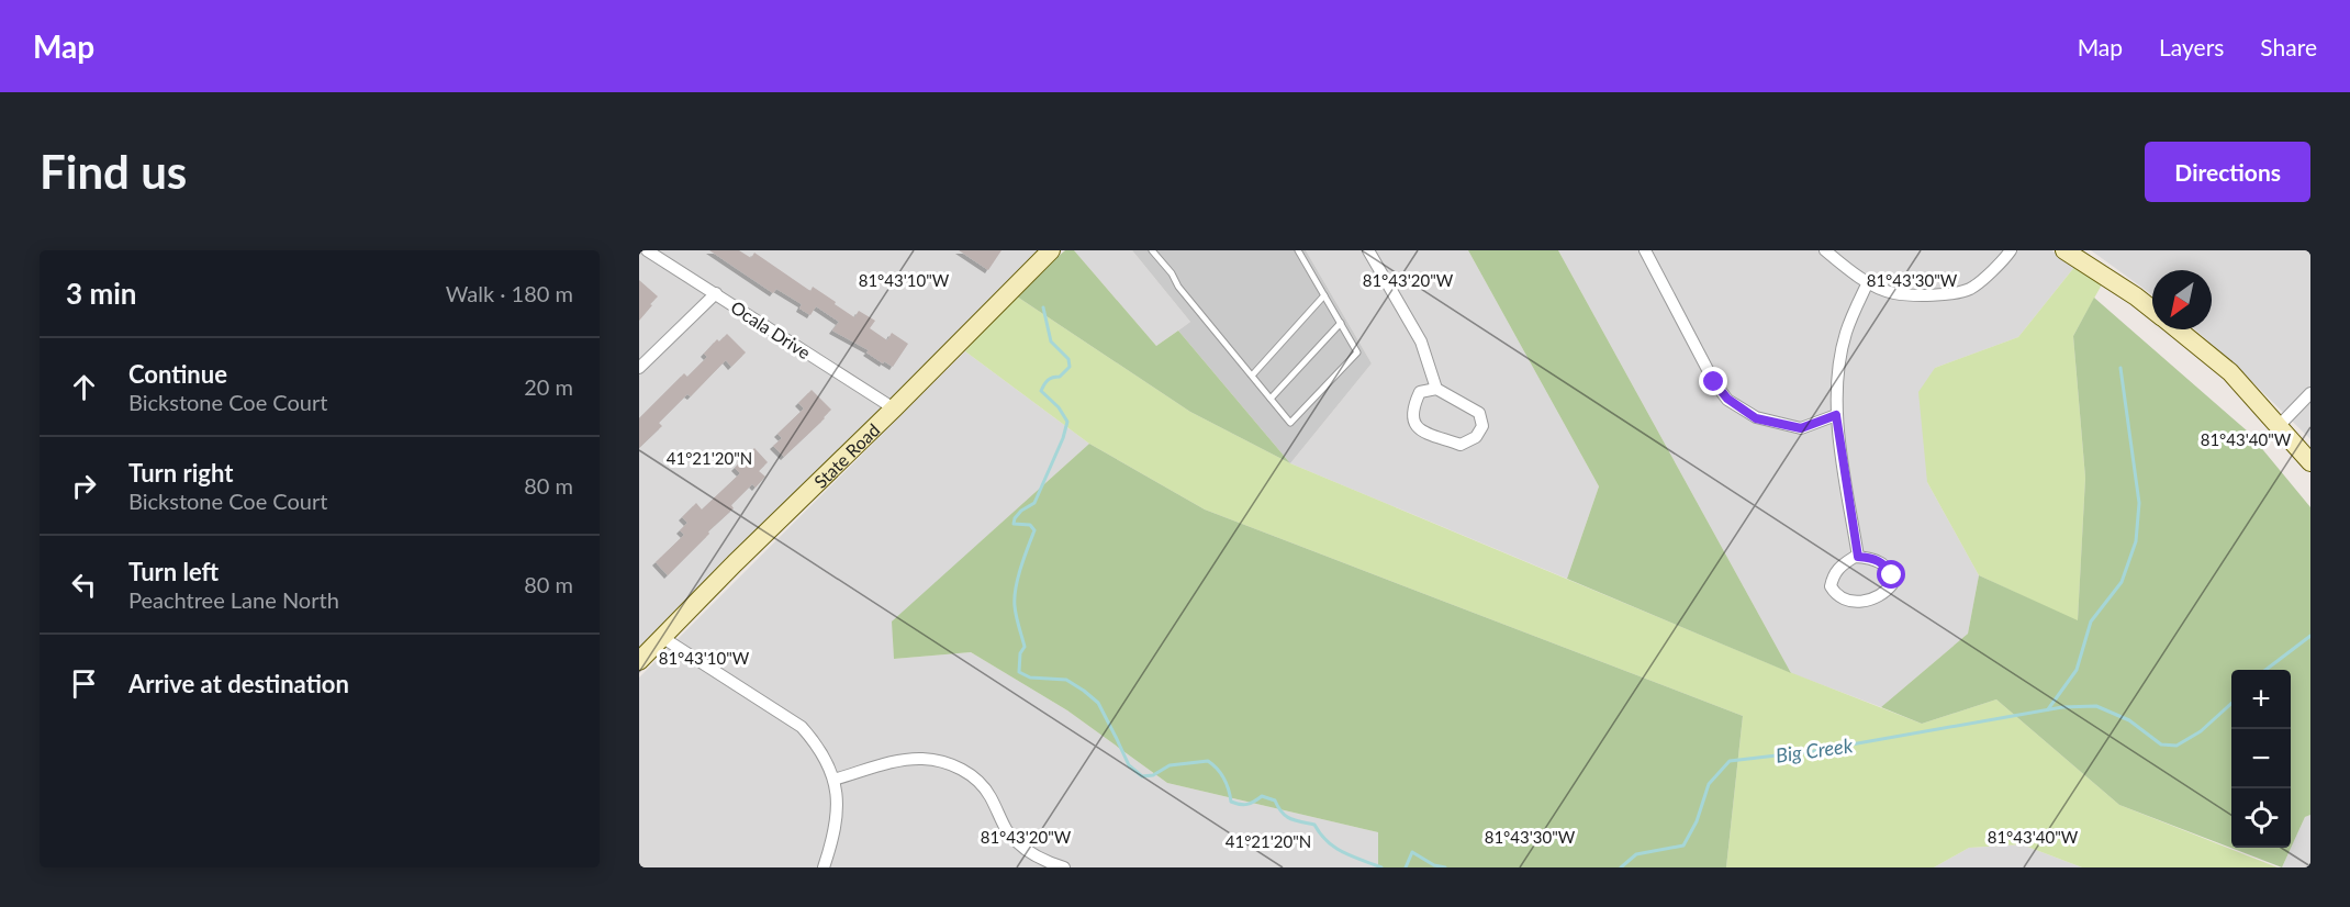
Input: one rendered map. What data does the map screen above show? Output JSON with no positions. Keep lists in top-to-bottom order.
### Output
{
  "streets": {
    "main road": ["State Road"],
    "street": ["Ocala Drive"]
  },
  "crossings": [
    ["Ocala Drive", "State Road"]
  ],
  "water": ["Big Creek"],
  "north": "bottom left",
  "page": {
    "header": "Map",
    "nav": ["Map", "Layers", "Share"],
    "buttons": "Directions",
    "title": "Find us",
    "heading": ["3 min", "Walk · 180 m"],
    "list": [
      ["Continue", "Bickstone Coe Court", "20 m"],
      ["Turn right", "Bickstone Coe Court", "80 m"],
      ["Turn left", "Peachtree Lane North", "80 m"],
      "Arrive at destination"
    ],
    "map_buttons": ["+", "−"]
  },
  "coordinates": [
    "81°43'10\"W",
    "81°43'20\"W",
    "81°43'30\"W",
    "81°43'40\"W",
    "41°21'20\"N"
  ]
}
